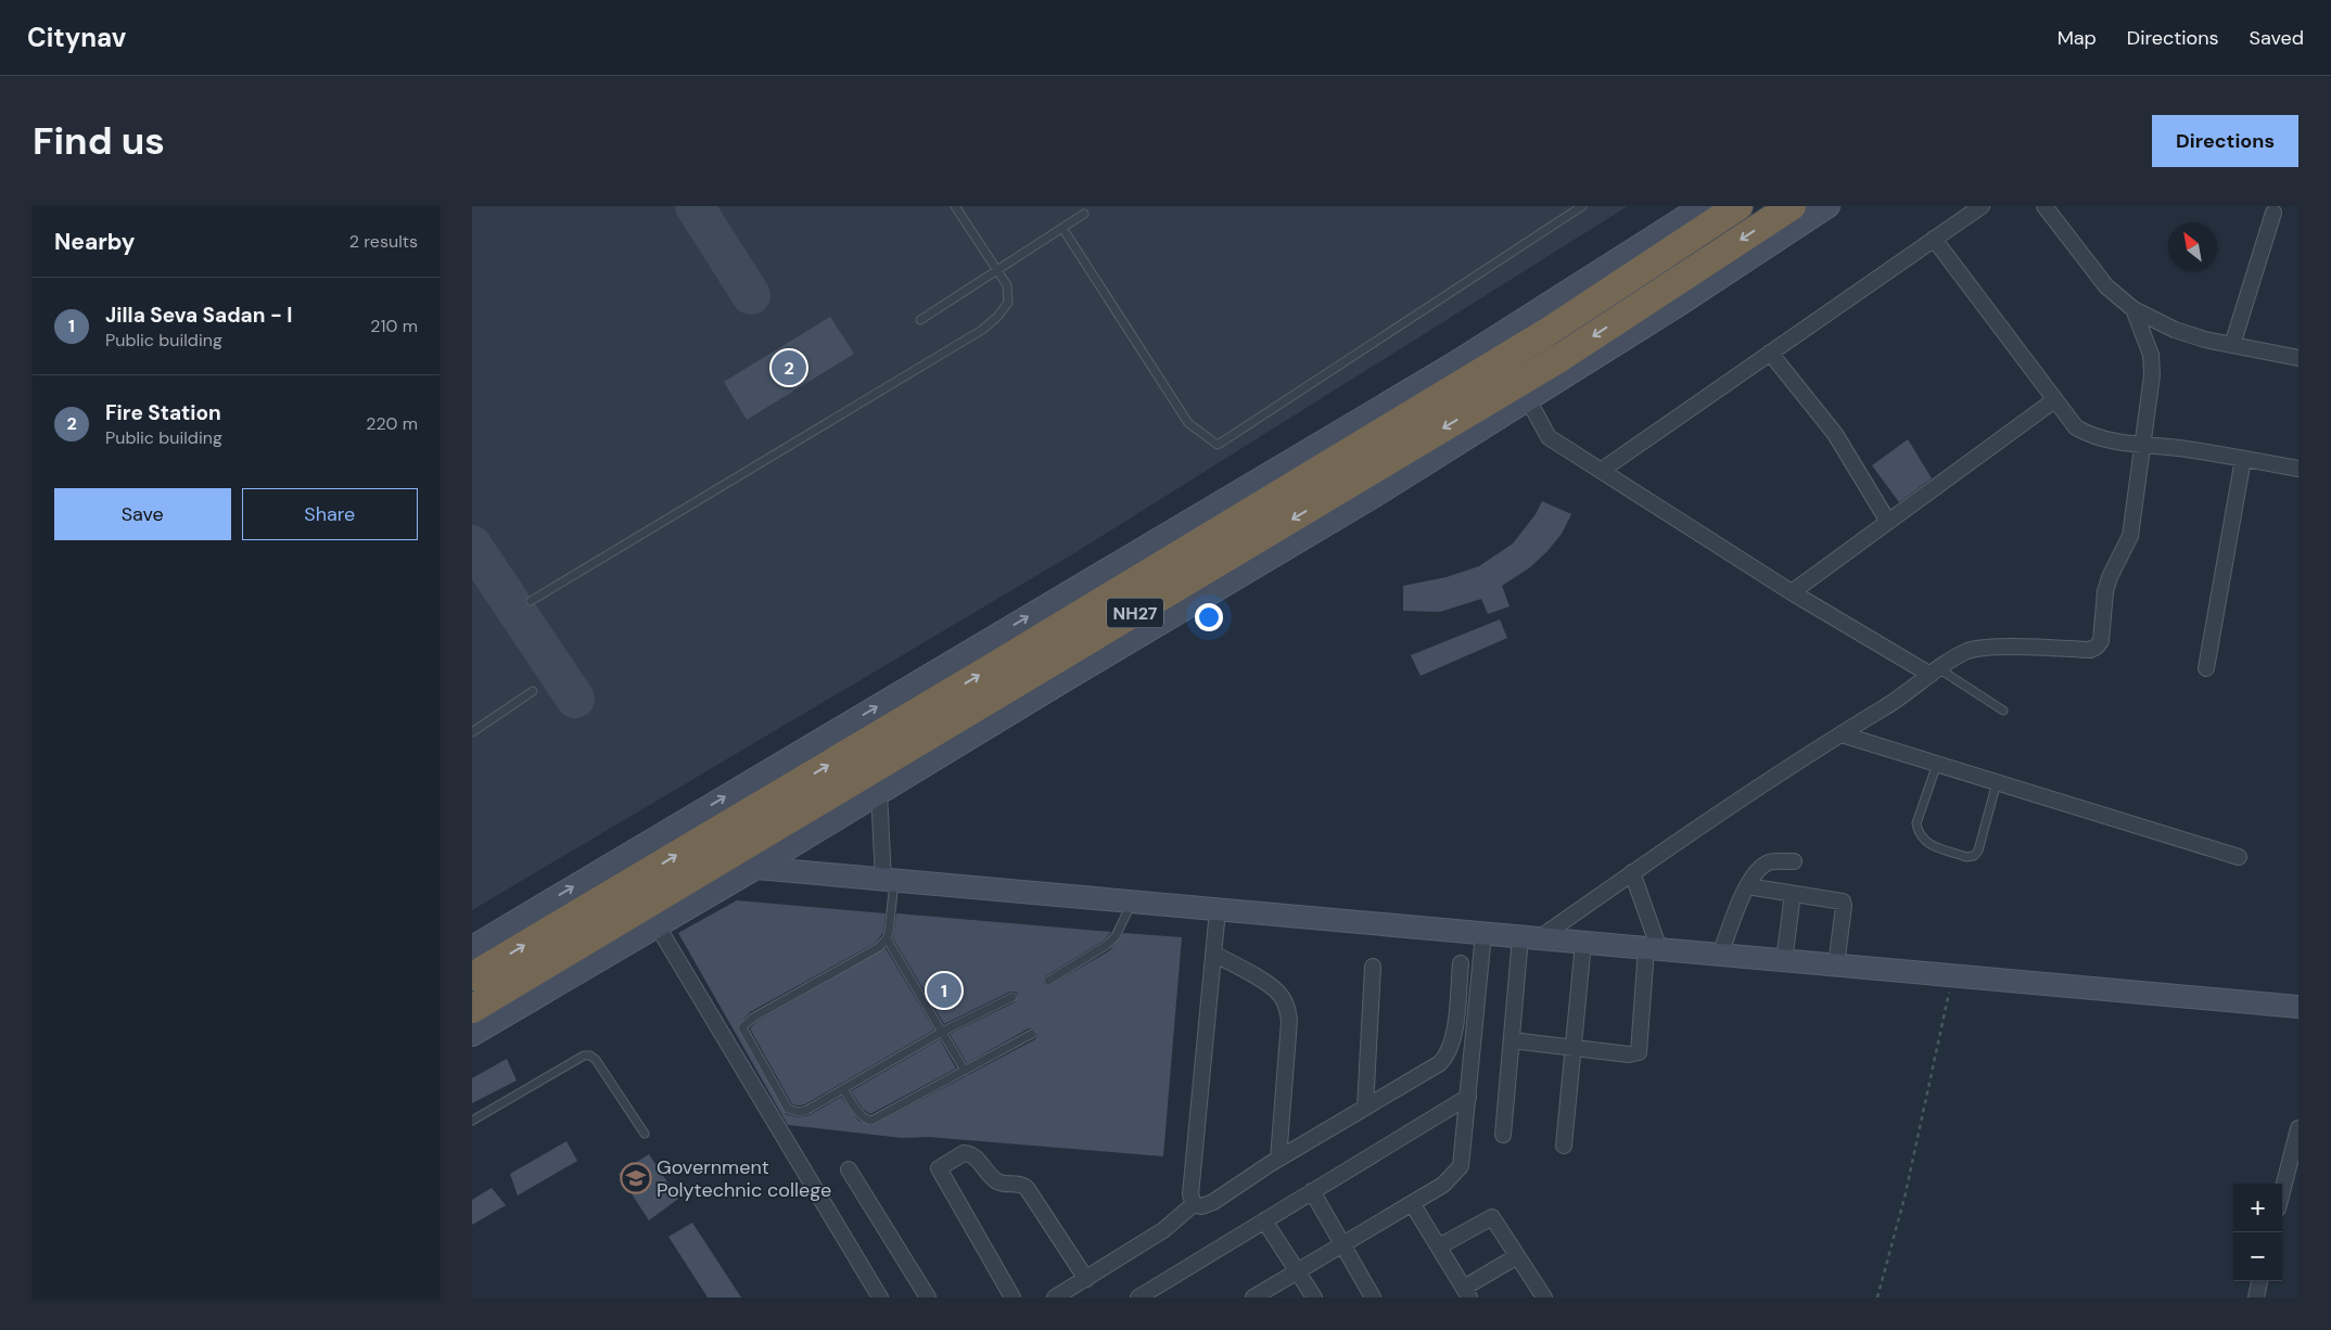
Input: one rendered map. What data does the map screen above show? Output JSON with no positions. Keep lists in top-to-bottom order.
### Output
{
  "streets": {
    "highway": ["NH27"]
  },
  "places": {
    "school or university": ["Government Polytechnic college"]
  },
  "north": "top left",
  "page": {
    "header": "Citynav",
    "nav": ["Map", "Directions", "Saved"],
    "buttons": [
      "Directions",
      ["Save", "Share"]
    ],
    "title": "Find us",
    "heading": ["Nearby", "2 results"],
    "list": [
      {
        "mark": "1",
        "name": "Jilla Seva Sadan - I",
        "note": "Public building",
        "value": "210 m"
      },
      {
        "mark": "2",
        "name": "Fire Station",
        "note": "Public building",
        "value": "220 m"
      }
    ],
    "pins": ["2", "1"],
    "map_buttons": ["+", "−"]
  }
}
